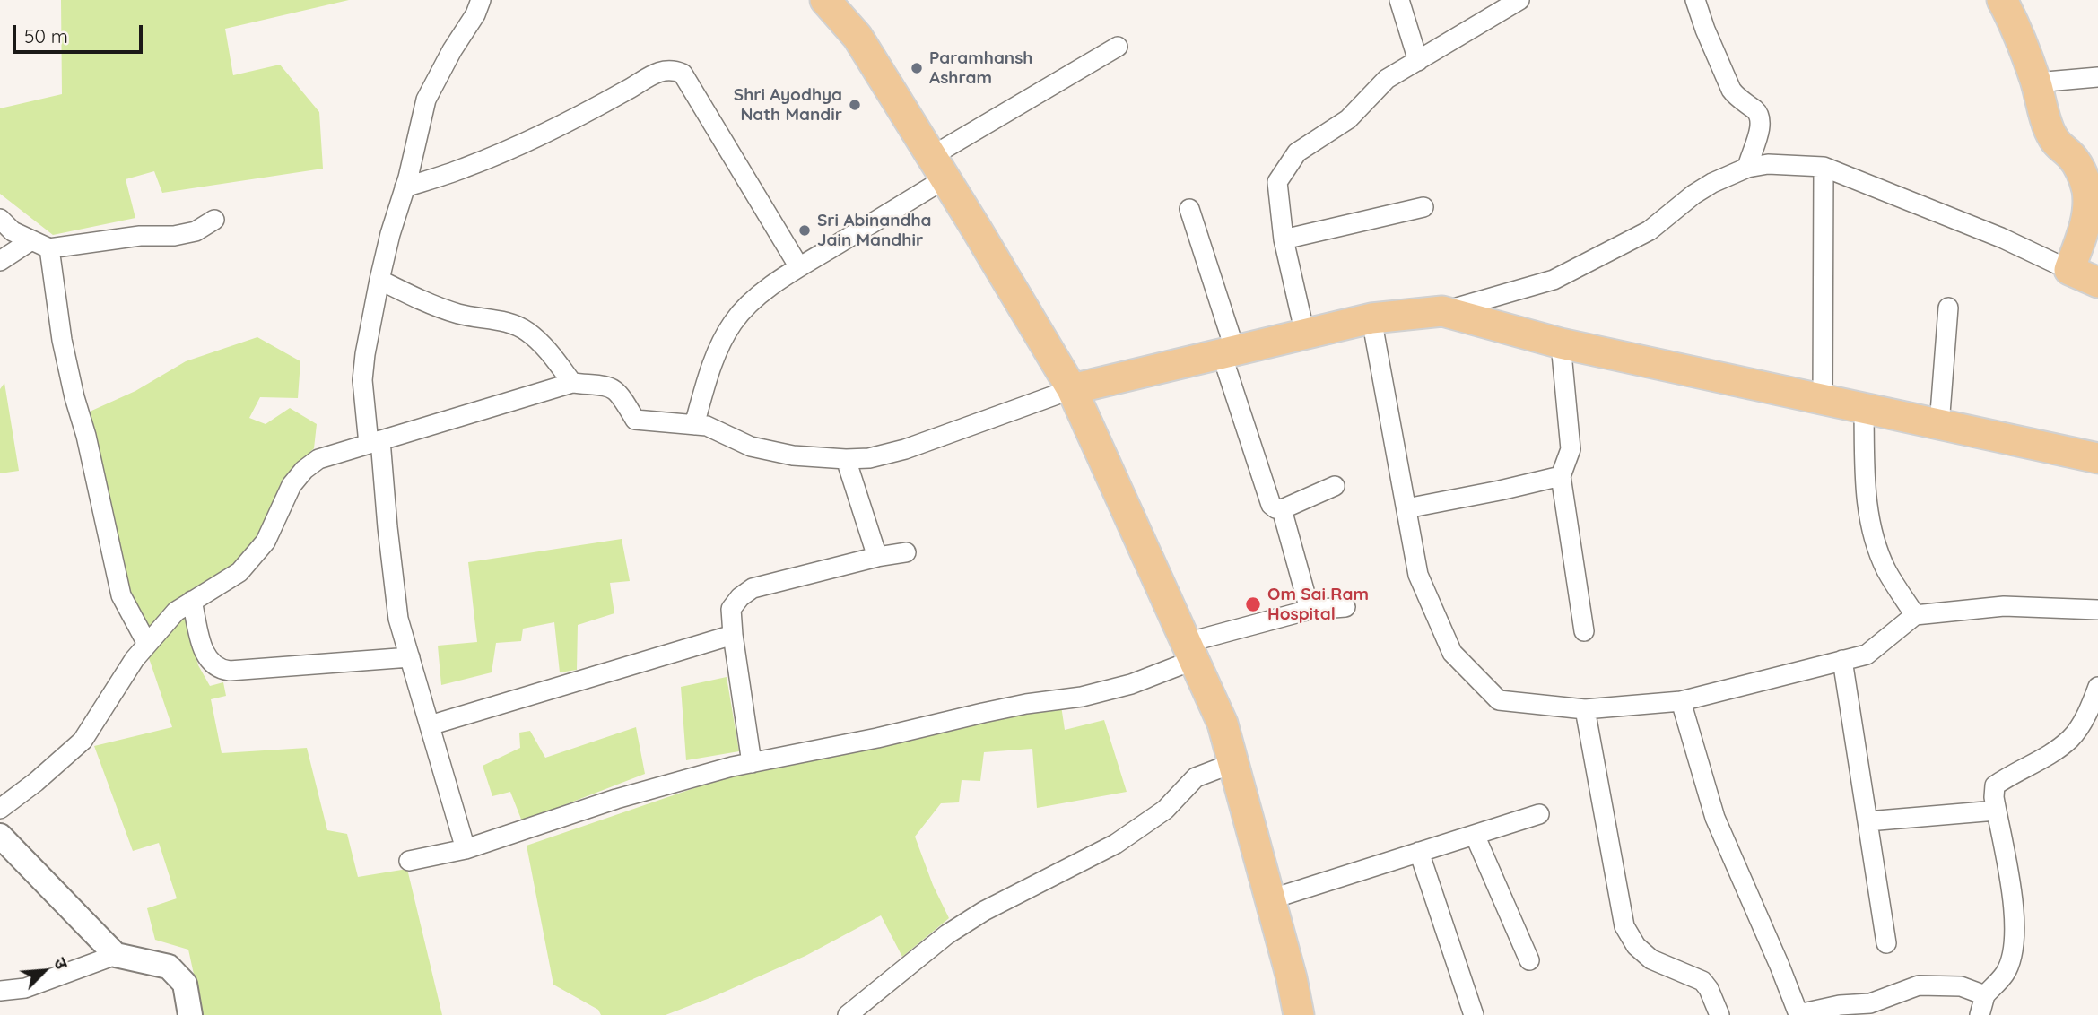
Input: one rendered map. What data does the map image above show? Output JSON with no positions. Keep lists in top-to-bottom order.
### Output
{
  "places": [
    "Paramhansh Ashram",
    "Shri Ayodhya Nath Mandir",
    "Sri Abinandha Jain Mandhir",
    "Om Sai Ram Hospital"
  ],
  "scale_bar": "50 m",
  "north": "top right"
}
